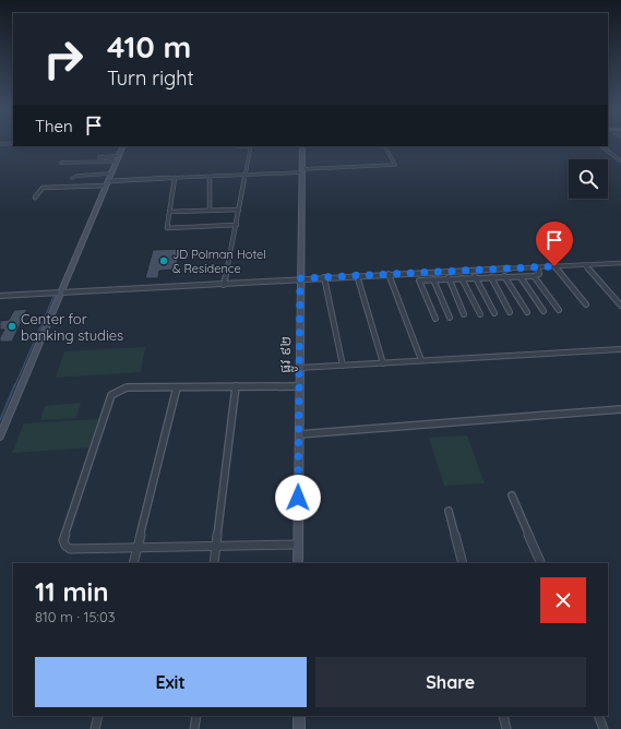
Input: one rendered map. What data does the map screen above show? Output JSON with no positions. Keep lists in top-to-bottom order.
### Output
{
  "streets": {
    "main road": ["ផ្លូវ ៩២"]
  },
  "places": ["JD Polman Hotel & Residence", "Center for banking studies"],
  "page": {
    "turn": ["410 m", "Turn right"],
    "then": "Then",
    "heading": ["11 min", "810 m · 15:03"],
    "buttons": ["Exit", "Share"]
  }
}
